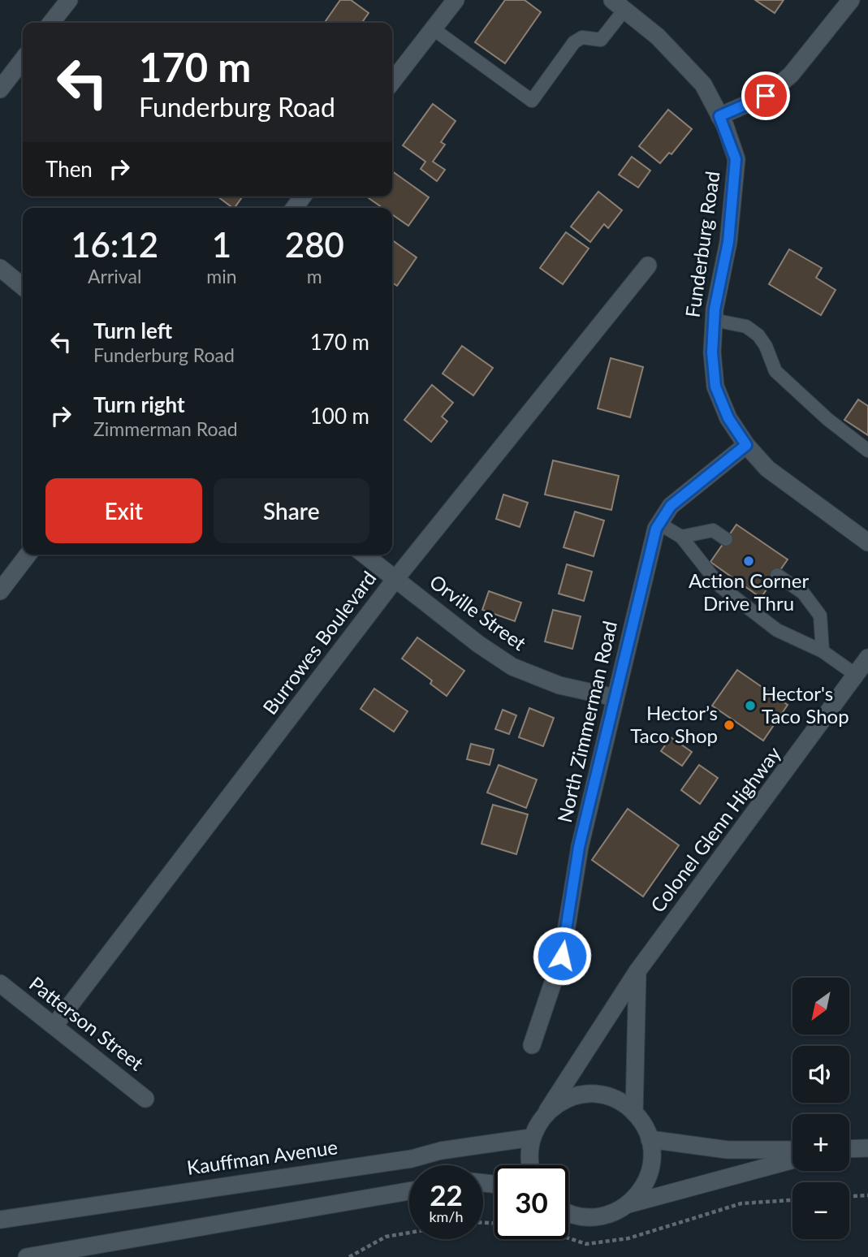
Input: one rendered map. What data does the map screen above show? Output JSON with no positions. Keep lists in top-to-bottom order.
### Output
{
  "streets": {
    "street": [
      "Funderburg Road",
      "Orville Street",
      "Burrowes Boulevard",
      "North Zimmerman Road",
      "Colonel Glenn Highway",
      "Patterson Street",
      "Kauffman Avenue"
    ]
  },
  "crossings": [
    ["Funderburg Road", "North Zimmerman Road"],
    ["Orville Street", "Burrowes Boulevard"],
    ["Orville Street", "North Zimmerman Road"],
    ["Burrowes Boulevard", "Patterson Street"],
    ["Colonel Glenn Highway", "Kauffman Avenue"]
  ],
  "places": ["Action Corner Drive Thru", "Hector's Taco Shop", "Hector’s Taco Shop"],
  "north": "bottom left",
  "page": {
    "turn": ["170 m", "Funderburg Road"],
    "then": "Then",
    "eta": [
      "16:12",
      "Arrival",
      "1",
      "min",
      "280",
      "m"
    ],
    "list": [
      {
        "name": "Turn left",
        "note": "Funderburg Road",
        "value": "170 m"
      },
      {
        "name": "Turn right",
        "note": "Zimmerman Road",
        "value": "100 m"
      }
    ],
    "buttons": ["Exit", "Share"],
    "map_buttons": ["+", "−"],
    "speed": "22 km/h",
    "limit": "30"
  }
}
